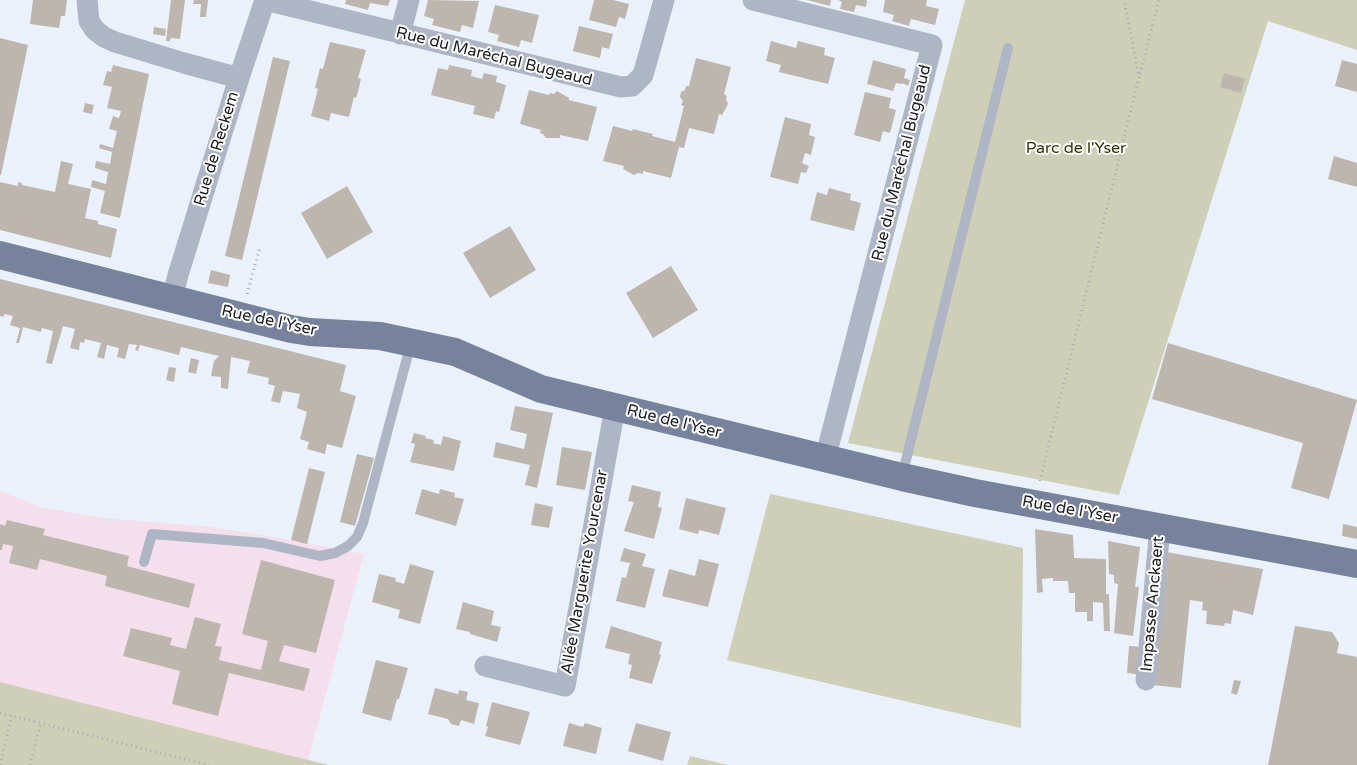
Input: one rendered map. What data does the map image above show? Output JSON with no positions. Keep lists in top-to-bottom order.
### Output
{
  "streets": {
    "main road": ["Rue de l'Yser"],
    "street": [
      "Rue du Maréchal Bugeaud",
      "Rue de Reckem",
      "Allée Marguerite Yourcenar",
      "Impasse Anckaert"
    ]
  },
  "crossings": [
    ["Rue du Maréchal Bugeaud", "Rue de Reckem"],
    ["Rue du Maréchal Bugeaud", "Rue de l'Yser"],
    ["Rue de Reckem", "Rue de l'Yser"],
    ["Rue de l'Yser", "Allée Marguerite Yourcenar"],
    ["Rue de l'Yser", "Impasse Anckaert"]
  ],
  "parks": ["Parc de l'Yser"]
}
